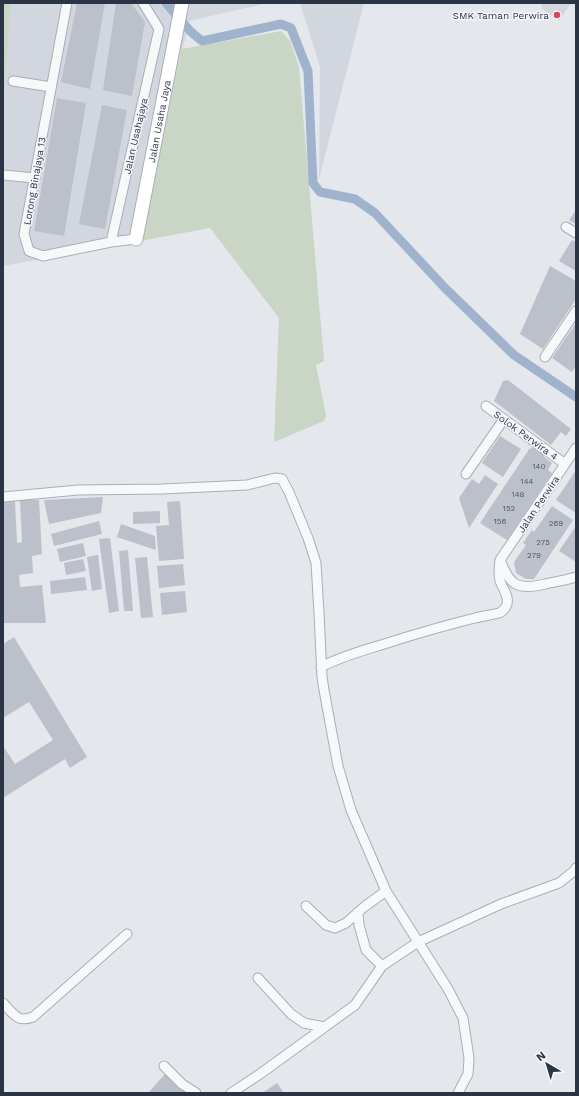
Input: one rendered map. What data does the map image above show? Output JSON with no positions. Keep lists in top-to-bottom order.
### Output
{
  "streets": {
    "street": [
      "Jalan Usaha Jaya",
      "Jalan Usahajaya",
      "Lorong Binajaya 13",
      "Solok Perwira 4",
      "Jalan Perwira"
    ]
  },
  "crossings": [
    ["Jalan Usaha Jaya", "Lorong Binajaya 13"],
    ["Jalan Usahajaya", "Lorong Binajaya 13"],
    ["Solok Perwira 4", "Jalan Perwira"]
  ],
  "places": ["SMK Taman Perwira"],
  "house_numbers": [
    "140",
    "144",
    "148",
    "152",
    "156",
    "269",
    "275",
    "279"
  ],
  "north": "top left"
}
